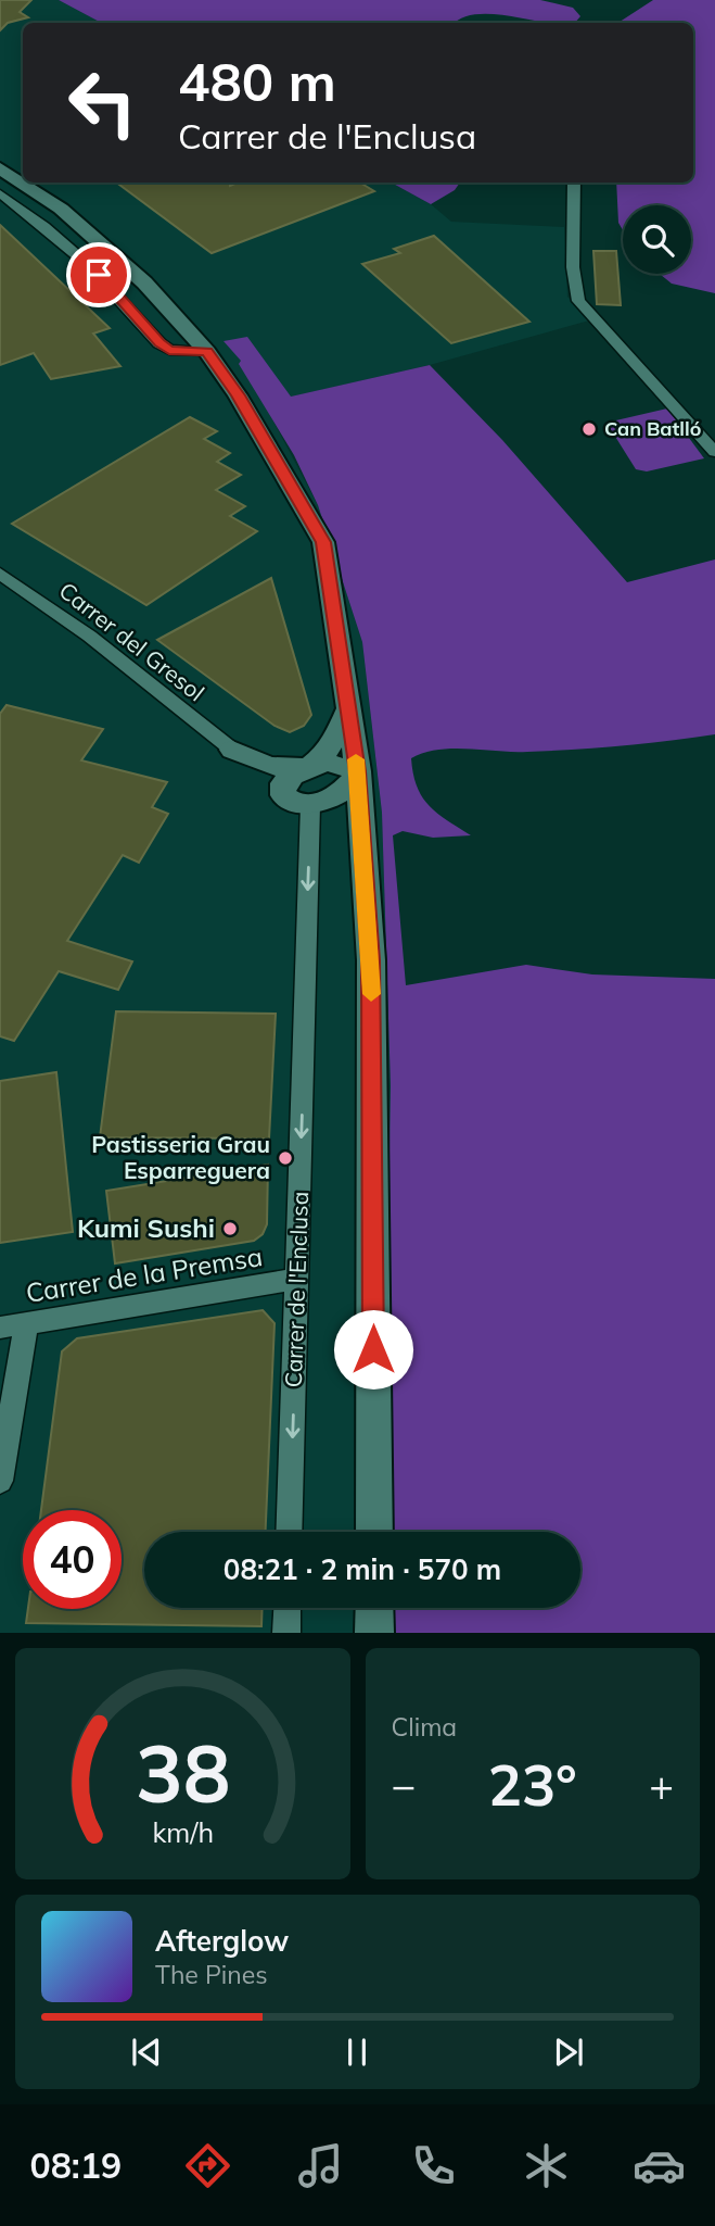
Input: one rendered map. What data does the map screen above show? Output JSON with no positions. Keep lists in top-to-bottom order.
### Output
{
  "streets": {
    "street": ["Carrer del Gresol", "Carrer de la Premsa", "Carrer de l'Enclusa"]
  },
  "crossings": [
    ["Carrer de la Premsa", "Carrer de l'Enclusa"]
  ],
  "places": ["Can Batlló", "Pastisseria Grau Esparreguera", "Kumi Sushi"],
  "page": {
    "turn": ["480 m", "Carrer de l'Enclusa"],
    "limit": "40",
    "trip": "08:21 · 2 min · 570 m",
    "tile": "Clima",
    "heat": ["−", "23°", "+"],
    "song": ["Afterglow", "The Pines"],
    "tabs": "08:19",
    "gauge": ["38", "km/h"]
  }
}
